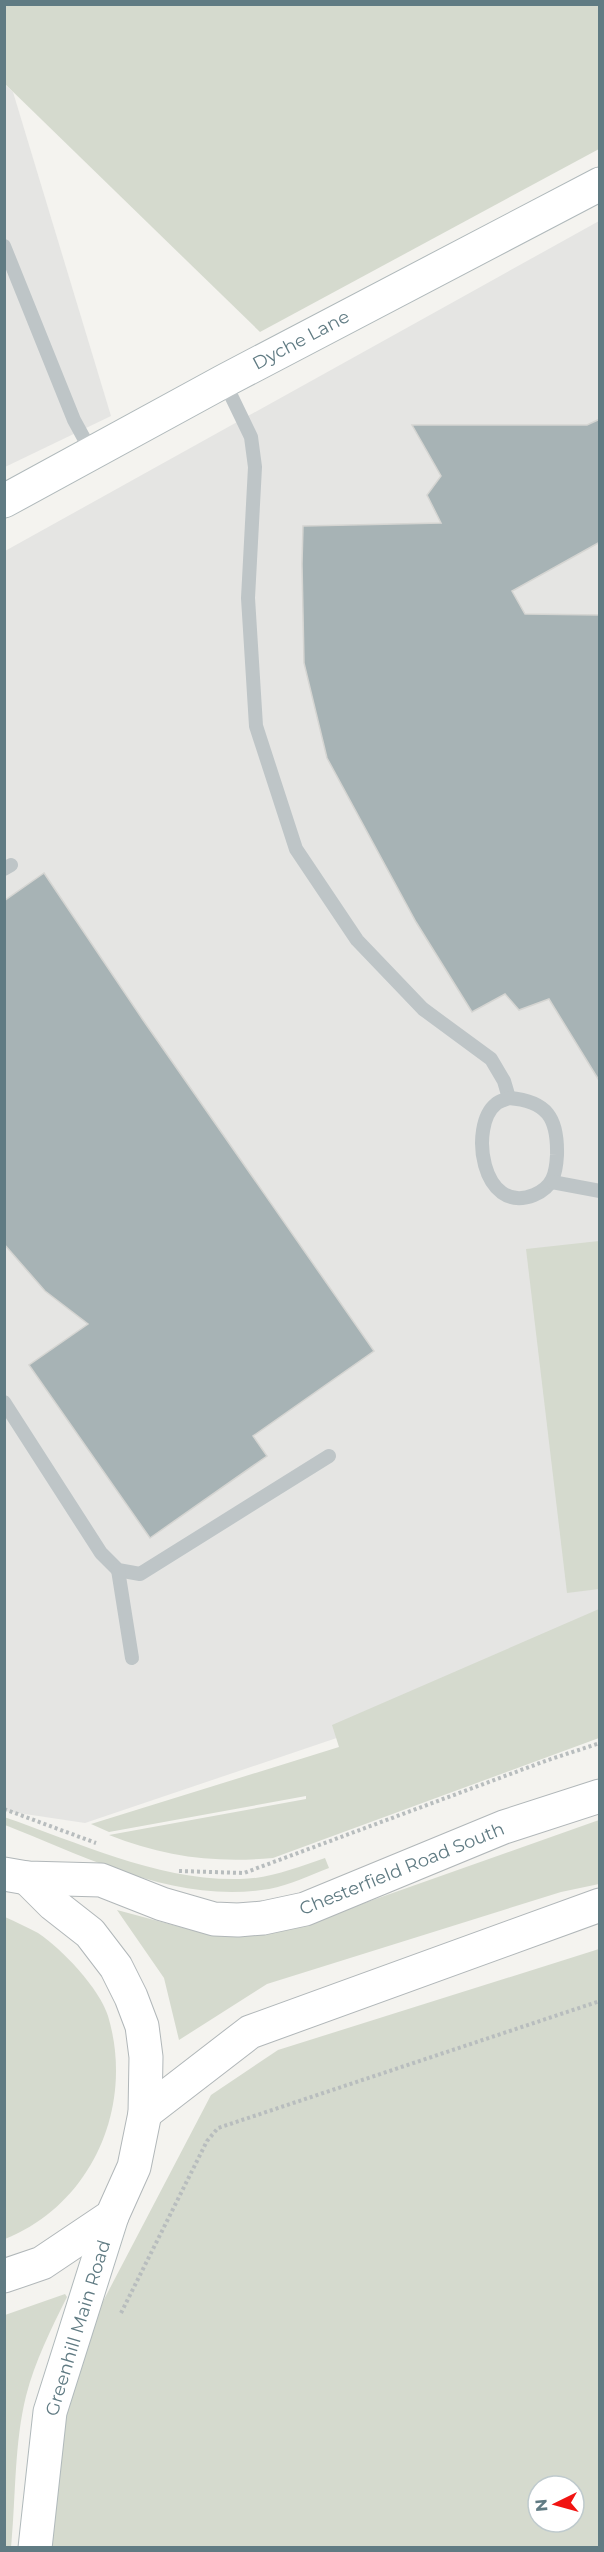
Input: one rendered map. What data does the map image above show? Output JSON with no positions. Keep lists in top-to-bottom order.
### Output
{
  "streets": {
    "main road": ["Dyche Lane", "Chesterfield Road South", "Greenhill Main Road"]
  },
  "crossings": [
    ["Chesterfield Road South", "Greenhill Main Road"]
  ],
  "north": "left"
}
